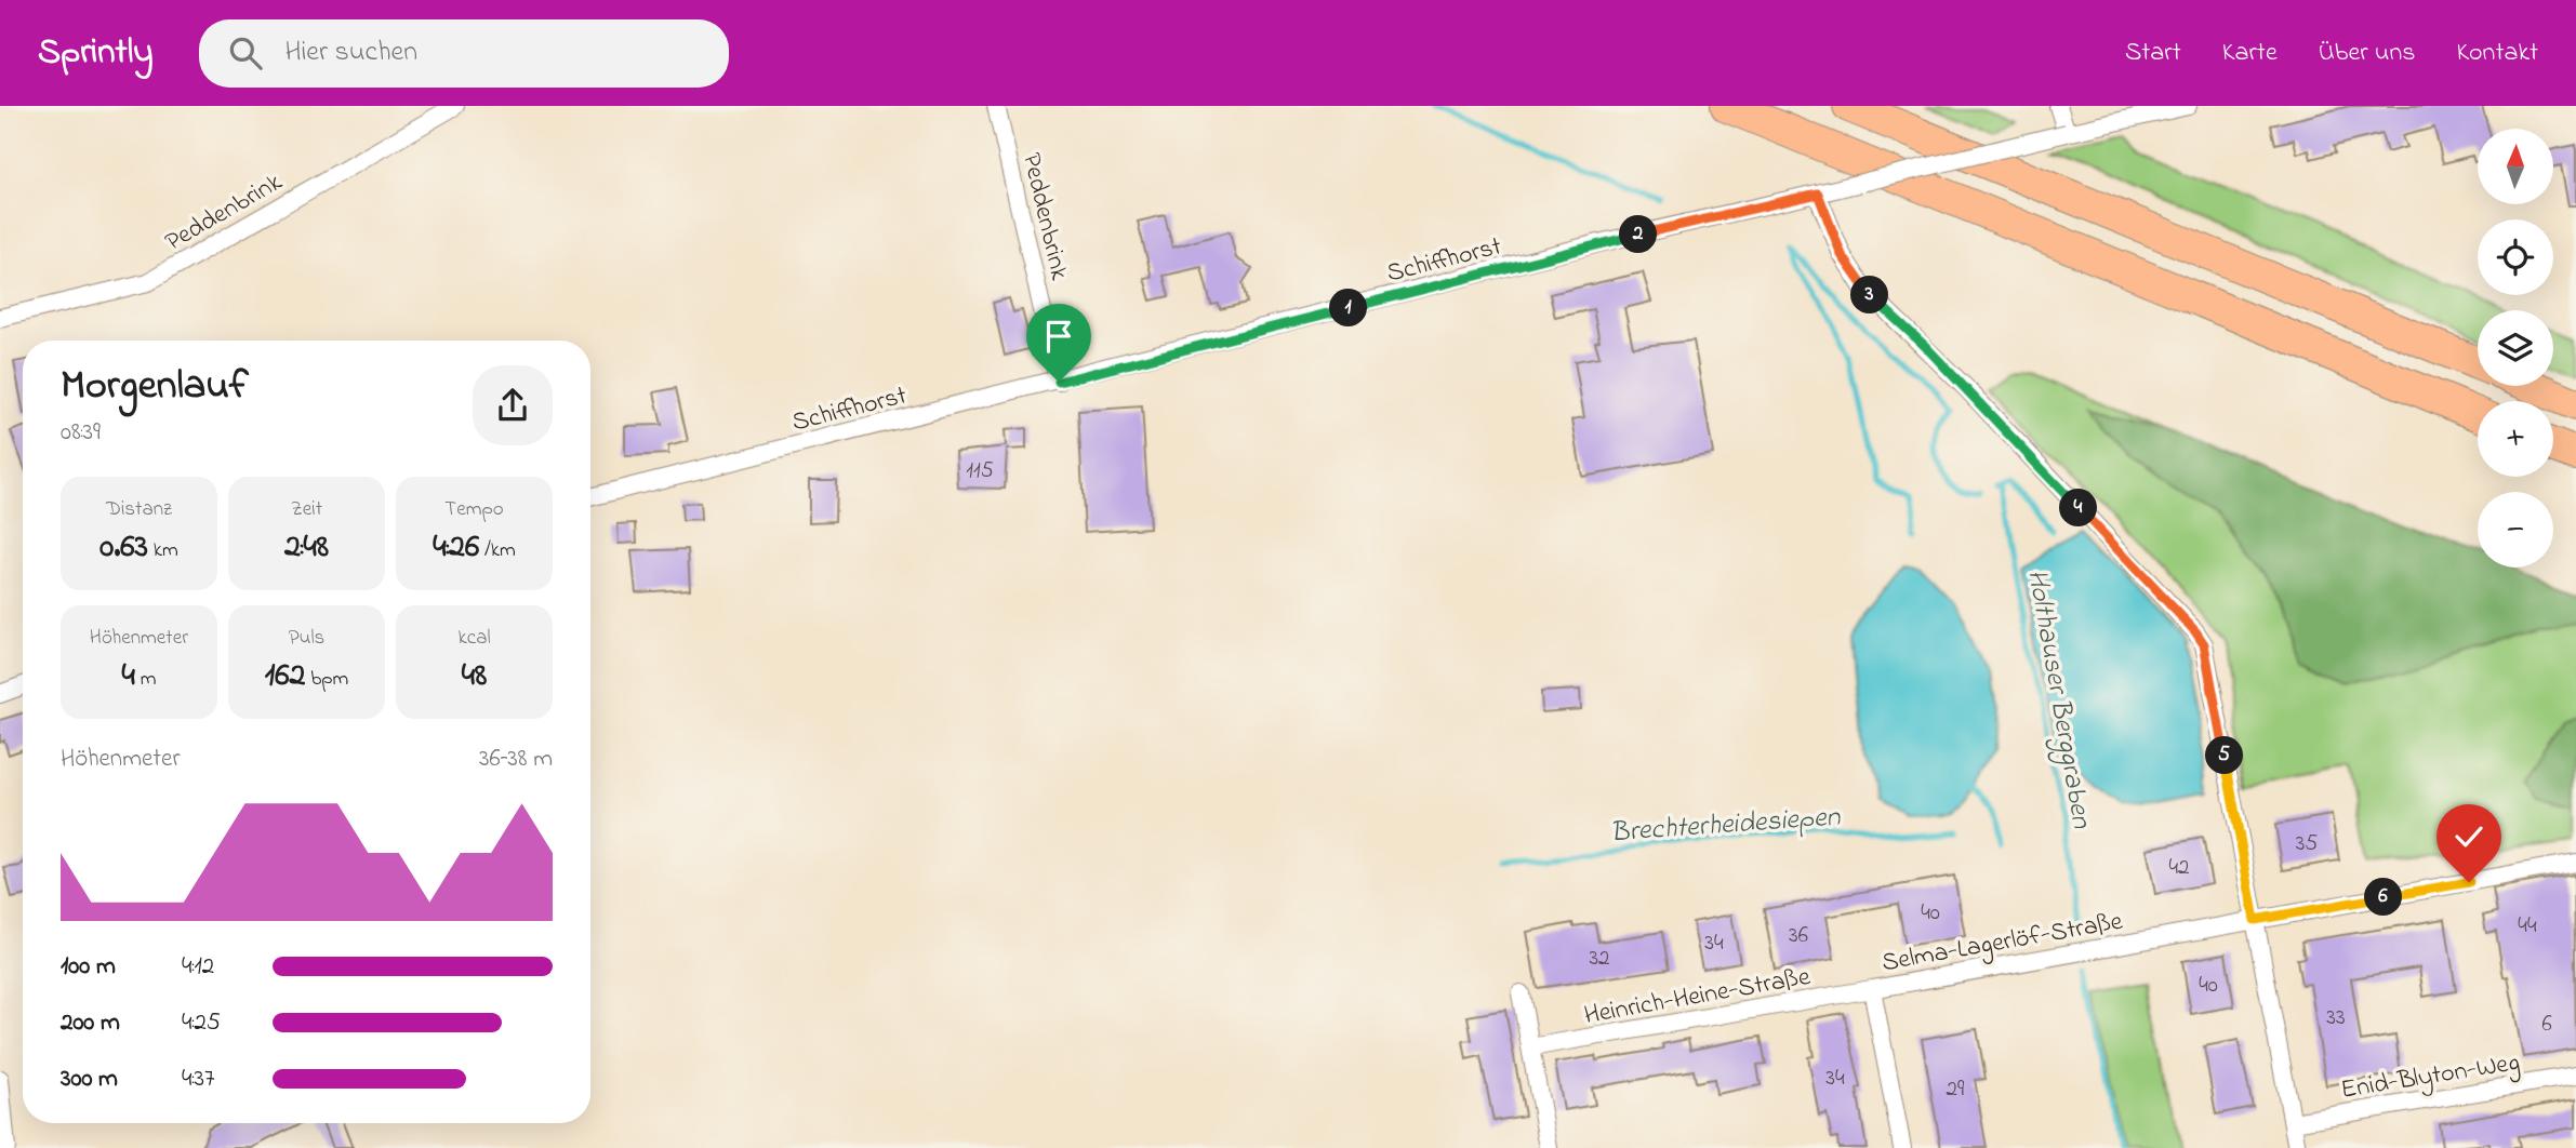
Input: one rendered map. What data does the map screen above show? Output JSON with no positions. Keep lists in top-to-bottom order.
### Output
{
  "streets": {
    "street": [
      "Peddenbrink",
      "Schiffhorst",
      "Selma-Lagerlöf-Straße",
      "Heinrich-Heine-Straße",
      "Enid-Blyton-Weg"
    ]
  },
  "crossings": [
    ["Peddenbrink", "Schiffhorst"],
    ["Selma-Lagerlöf-Straße", "Heinrich-Heine-Straße"]
  ],
  "water": ["Holthauser Berggraben", "Brechterheidesiepen"],
  "house_numbers": [
    "115",
    "35",
    "42",
    "40",
    "44",
    "36",
    "34",
    "32",
    "40",
    "33",
    "6",
    "34",
    "29"
  ],
  "north": "top",
  "page": {
    "header": "Sprintly",
    "search": "Hier suchen",
    "nav": [
      "Start",
      "Karte",
      "Über uns",
      "Kontakt"
    ],
    "map_buttons": ["+", "−"],
    "pins": [
      "2",
      "3",
      "1",
      "4",
      "5",
      "6"
    ],
    "heading": ["Morgenlauf", "08:39"],
    "stats": [
      ["Distanz", "0.63 km"],
      ["Zeit", "2:48"],
      ["Tempo", "4:26 /km"],
      ["Höhenmeter", "4 m"],
      ["Puls", "162 bpm"],
      ["kcal", "48"]
    ],
    "chart": ["Höhenmeter", "36–38 m"],
    "list": [
      {
        "name": "100 m",
        "note": "4:12"
      },
      {
        "name": "200 m",
        "note": "4:25"
      },
      {
        "name": "300 m",
        "note": "4:37"
      }
    ]
  }
}
